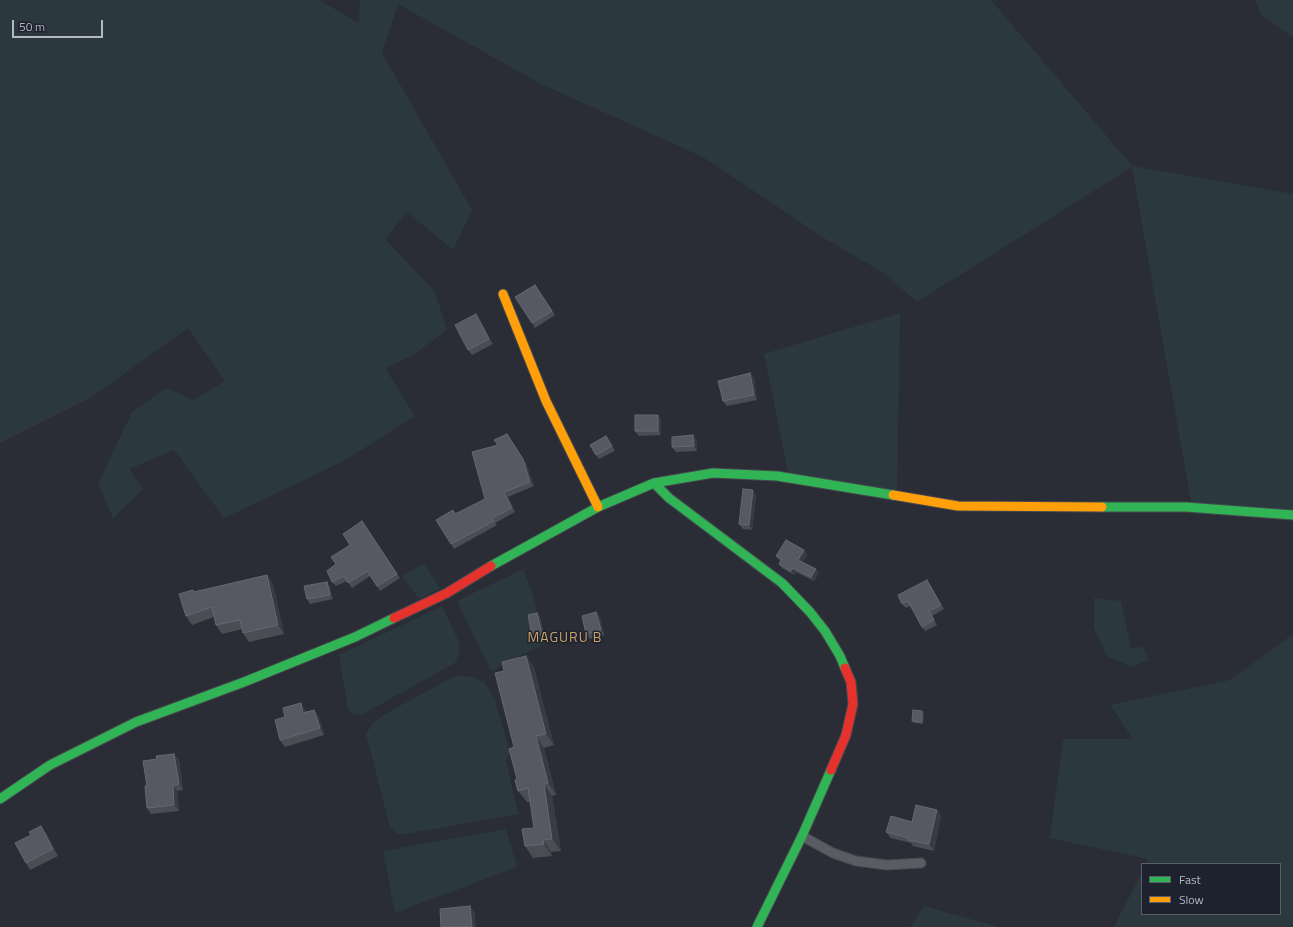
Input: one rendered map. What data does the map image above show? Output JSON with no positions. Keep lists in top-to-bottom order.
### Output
{
  "districts": ["MAGURU B"],
  "legend": ["Fast", "Slow"],
  "scale_bar": "50 m"
}
